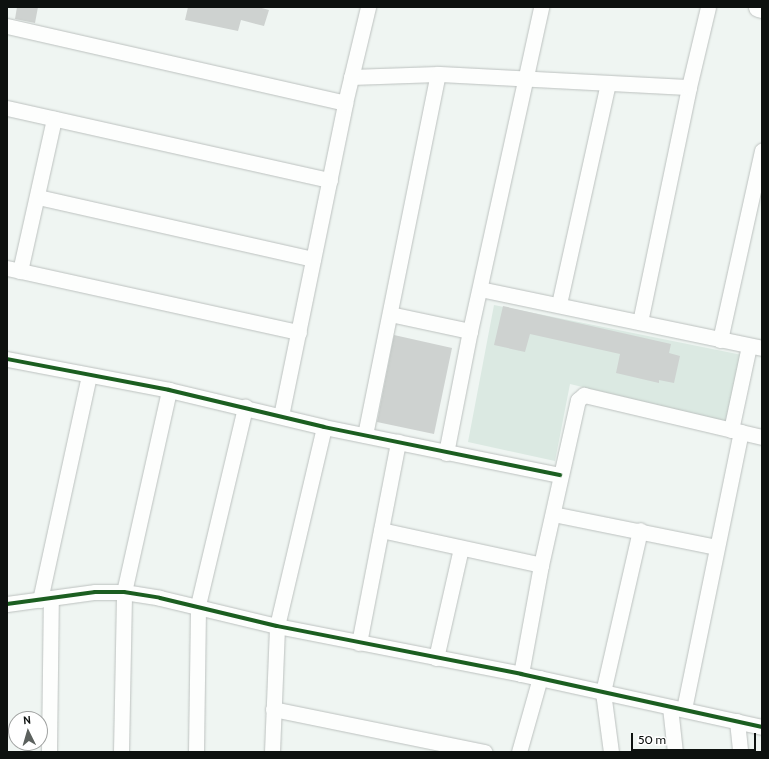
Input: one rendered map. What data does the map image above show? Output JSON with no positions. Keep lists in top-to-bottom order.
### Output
{
  "scale_bar": "50 m",
  "north": "top"
}
